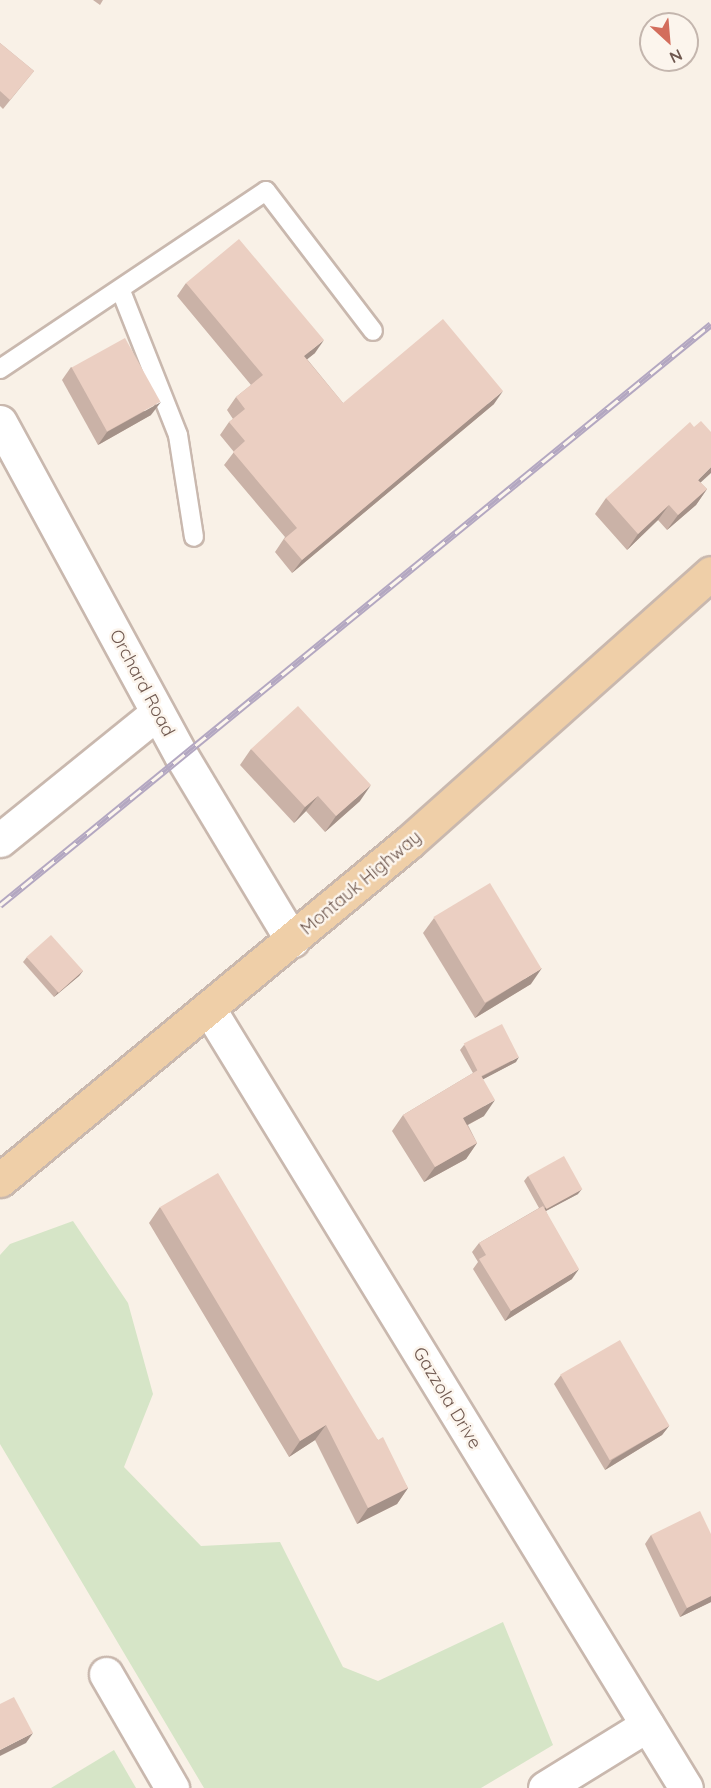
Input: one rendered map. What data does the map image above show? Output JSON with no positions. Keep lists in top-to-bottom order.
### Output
{
  "streets": {
    "main road": ["Montauk Highway"],
    "street": ["Orchard Road", "Gazzola Drive"]
  },
  "crossings": [
    ["Orchard Road", "Montauk Highway"],
    ["Montauk Highway", "Gazzola Drive"]
  ],
  "north": "bottom right"
}
